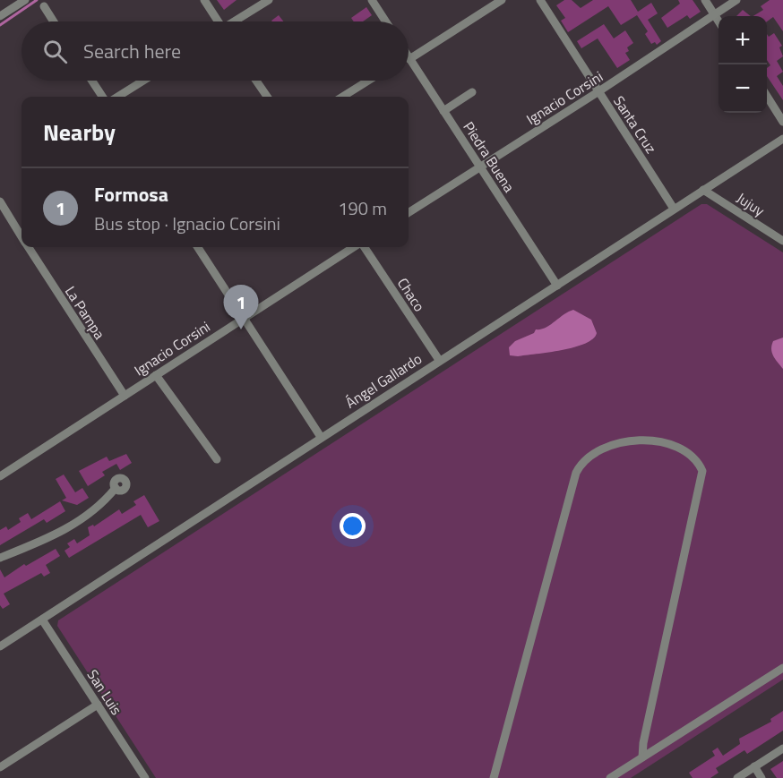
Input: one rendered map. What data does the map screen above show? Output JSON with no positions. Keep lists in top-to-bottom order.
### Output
{
  "streets": {
    "street": [
      "Ignacio Corsini",
      "Santa Cruz",
      "Piedra Buena",
      "Jujuy",
      "Chaco",
      "La Pampa",
      "Ángel Gallardo",
      "San Luis"
    ]
  },
  "crossings": [
    ["Ignacio Corsini", "Santa Cruz"],
    ["Ignacio Corsini", "Piedra Buena"],
    ["Ignacio Corsini", "La Pampa"],
    ["Santa Cruz", "Ángel Gallardo"],
    ["Piedra Buena", "Ángel Gallardo"],
    ["Jujuy", "Ángel Gallardo"],
    ["Chaco", "Ángel Gallardo"],
    ["Ángel Gallardo", "San Luis"]
  ],
  "page": {
    "map_buttons": ["+", "−"],
    "search": "Search here",
    "heading": "Nearby",
    "list": [
      {
        "mark": "1",
        "name": "Formosa",
        "note": "Bus stop · Ignacio Corsini",
        "value": "190 m"
      }
    ],
    "pins": "1"
  }
}
